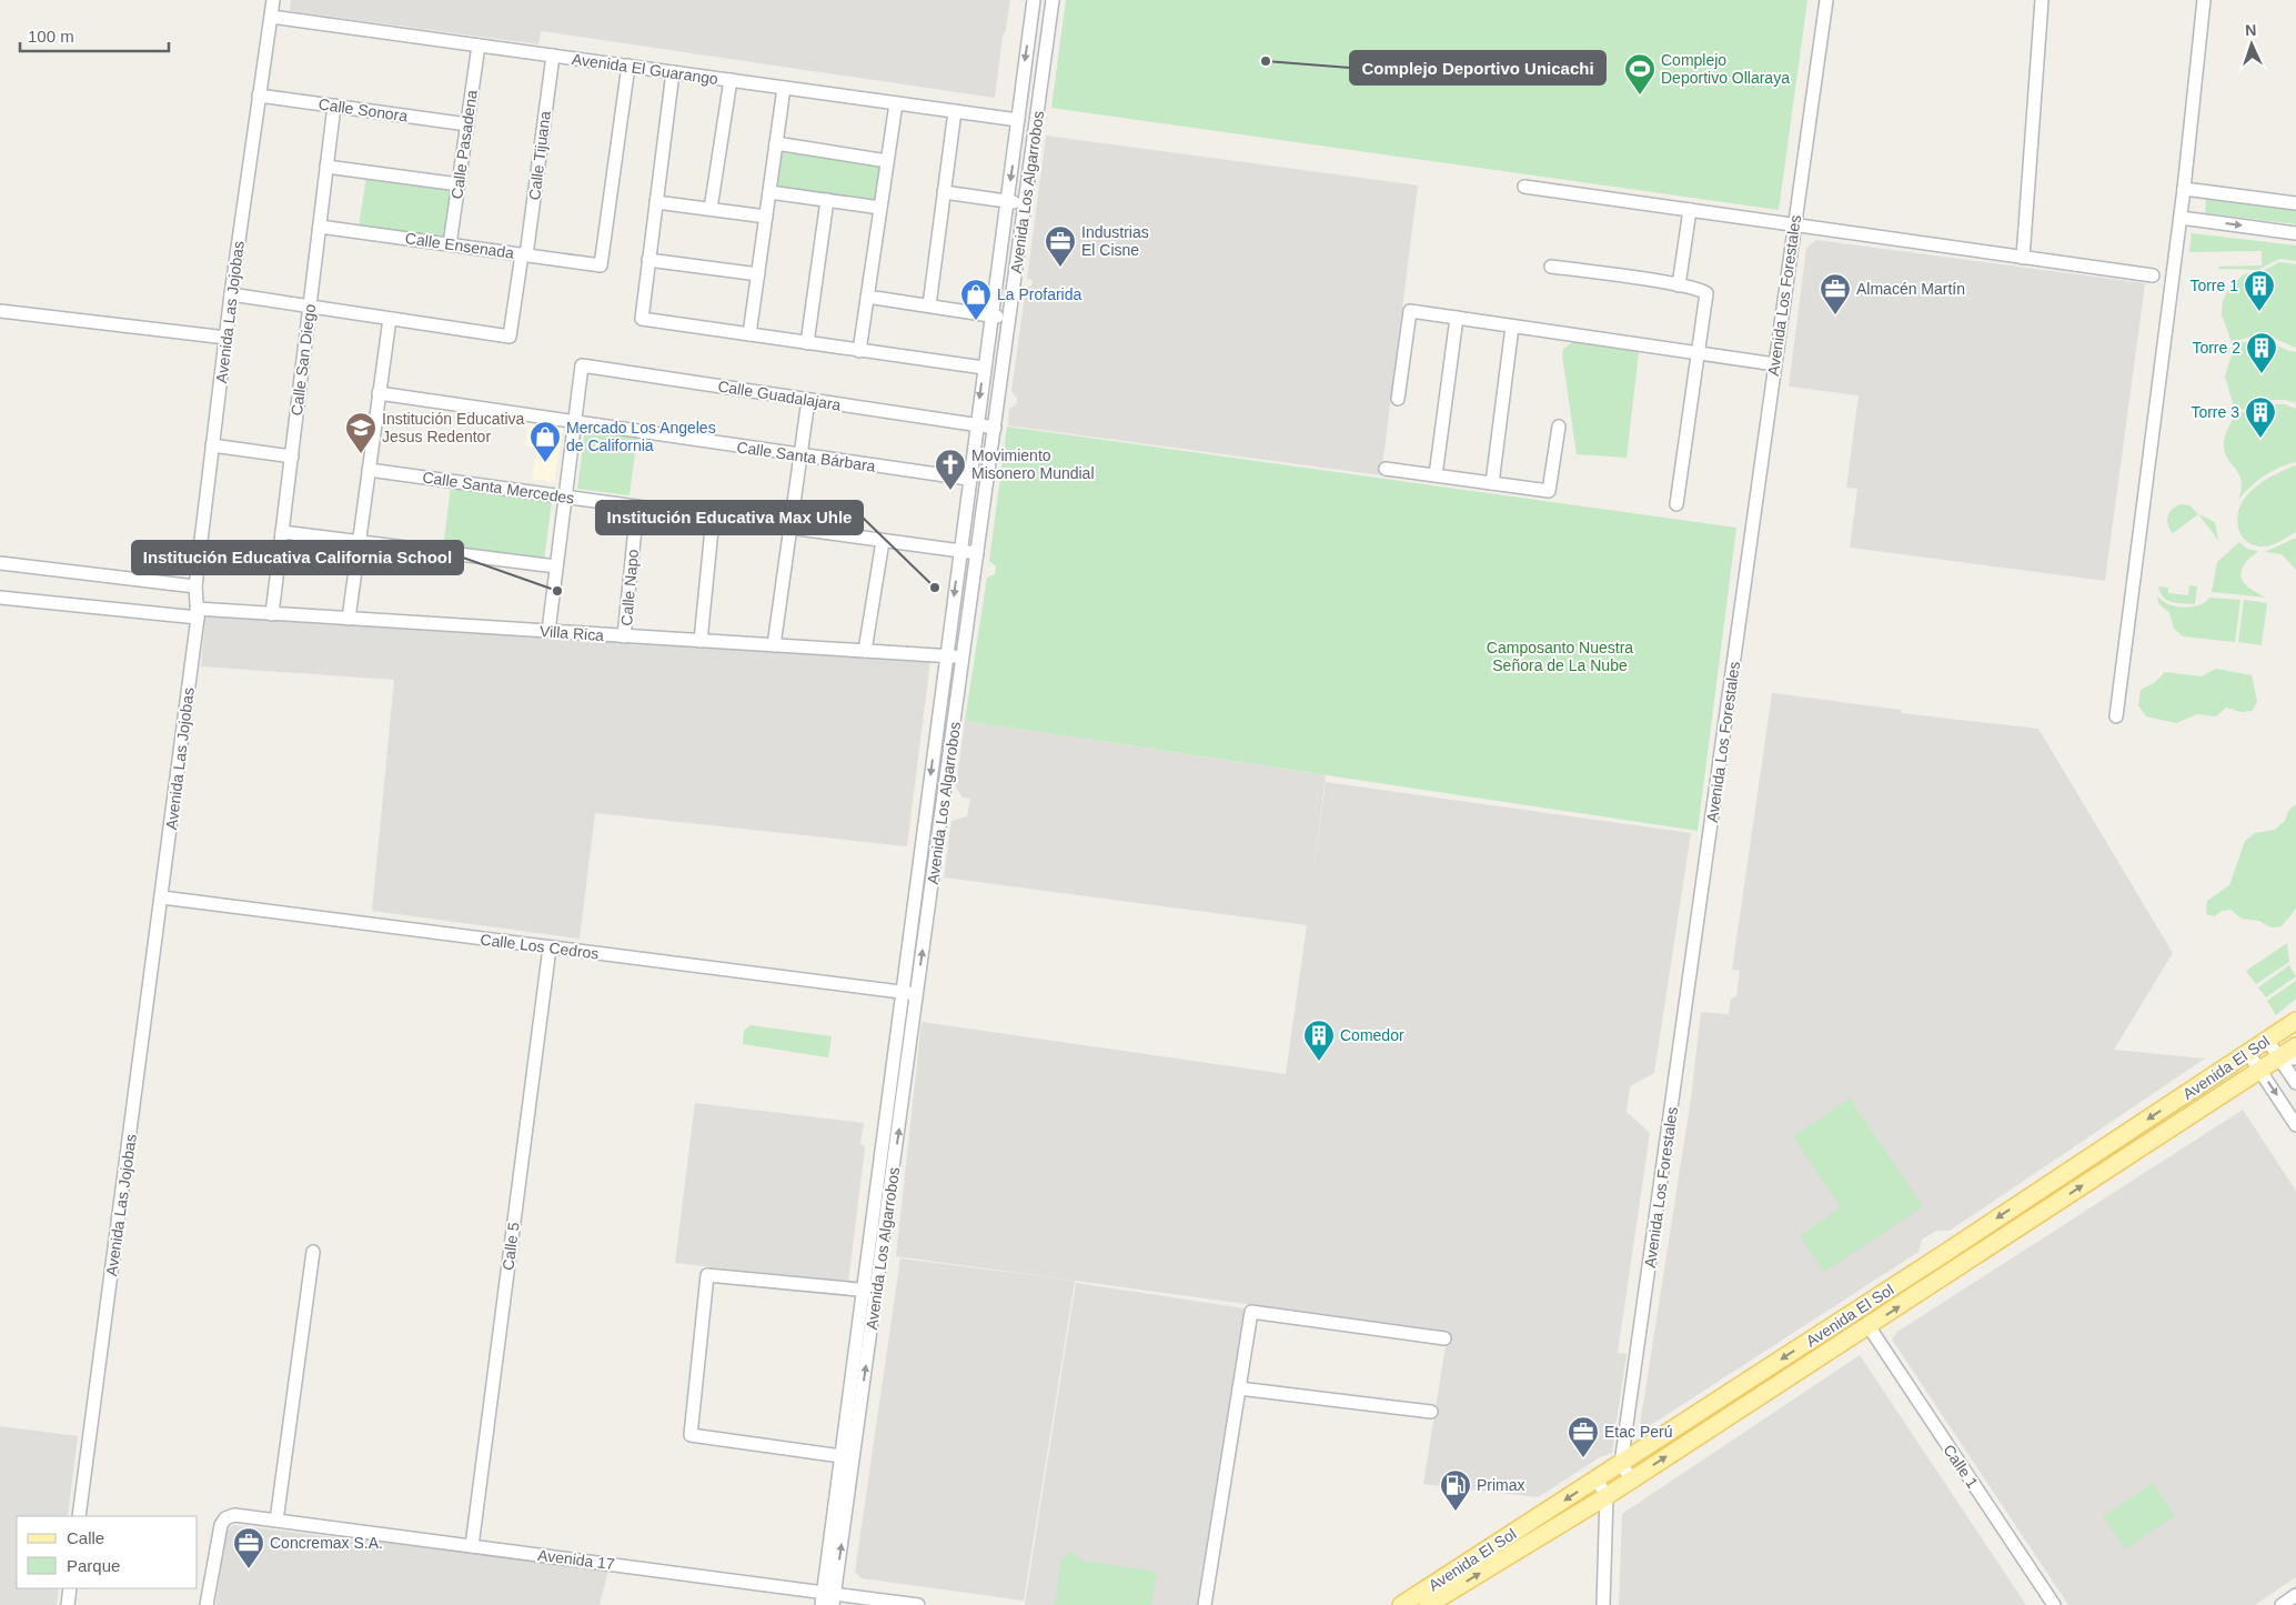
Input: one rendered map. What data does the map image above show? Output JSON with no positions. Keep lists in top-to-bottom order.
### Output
{
  "streets": {
    "main road": ["Avenida El Sol"],
    "street": [
      "Avenida El Guarango",
      "Calle Sonora",
      "Calle Pasadena",
      "Calle Tijuana",
      "Avenida Los Algarrobos",
      "Calle Ensenada",
      "Avenida Los Forestales",
      "Avenida Las Jojobas",
      "Calle San Diego",
      "Calle Guadalajara",
      "Calle Santa Bárbara",
      "Calle Santa Mercedes",
      "Calle Napo",
      "Villa Rica",
      "Calle Los Cedros",
      "Calle 5",
      "Calle 1",
      "Avenida 17"
    ]
  },
  "crossings": [
    ["Avenida El Guarango", "Calle Pasadena"],
    ["Avenida El Guarango", "Calle Tijuana"],
    ["Avenida El Guarango", "Avenida Los Algarrobos"],
    ["Avenida El Guarango", "Calle Ensenada"],
    ["Avenida El Guarango", "Avenida Las Jojobas"],
    ["Calle Sonora", "Calle Pasadena"],
    ["Calle Sonora", "Avenida Las Jojobas"],
    ["Calle Sonora", "Calle San Diego"],
    ["Calle Pasadena", "Calle Ensenada"],
    ["Calle Tijuana", "Calle Ensenada"],
    ["Avenida Los Algarrobos", "Calle Guadalajara"],
    ["Avenida Los Algarrobos", "Calle Santa Bárbara"],
    ["Avenida Los Algarrobos", "Calle Santa Mercedes"],
    ["Avenida Los Algarrobos", "Villa Rica"],
    ["Avenida Los Algarrobos", "Calle Los Cedros"],
    ["Avenida Los Algarrobos", "Avenida 17"],
    ["Calle Ensenada", "Calle San Diego"],
    ["Avenida Los Forestales", "Avenida El Sol"],
    ["Avenida Las Jojobas", "Villa Rica"],
    ["Avenida Las Jojobas", "Calle Los Cedros"],
    ["Calle San Diego", "Villa Rica"],
    ["Calle Guadalajara", "Calle Santa Bárbara"],
    ["Calle Santa Mercedes", "Calle Napo"],
    ["Calle Napo", "Villa Rica"],
    ["Calle Los Cedros", "Calle 5"],
    ["Avenida El Sol", "Calle 1"],
    ["Calle 5", "Avenida 17"]
  ],
  "parks": ["Camposanto Nuestra Señora de La Nube"],
  "places": {
    "other": ["Complejo Deportivo Unicachi", "Institución Educativa Max Uhle", "Institución Educativa California School"],
    "sports": ["Complejo Deportivo Ollaraya"],
    "office": [
      "Industrias El Cisne",
      "Almacén Martín",
      "Etac Perú",
      "Concremax S.A."
    ],
    "building": [
      "Torre 1",
      "Torre 2",
      "Torre 3",
      "Comedor"
    ],
    "shop": ["La Profarida", "Mercado Los Angeles de California"],
    "school or university": ["Institución Educativa Jesus Redentor"],
    "church": ["Movimiento Misonero Mundial"],
    "fuel station": ["Primax"]
  },
  "legend": ["Calle", "Parque"],
  "scale_bar": "100 m",
  "north": "top"
}
